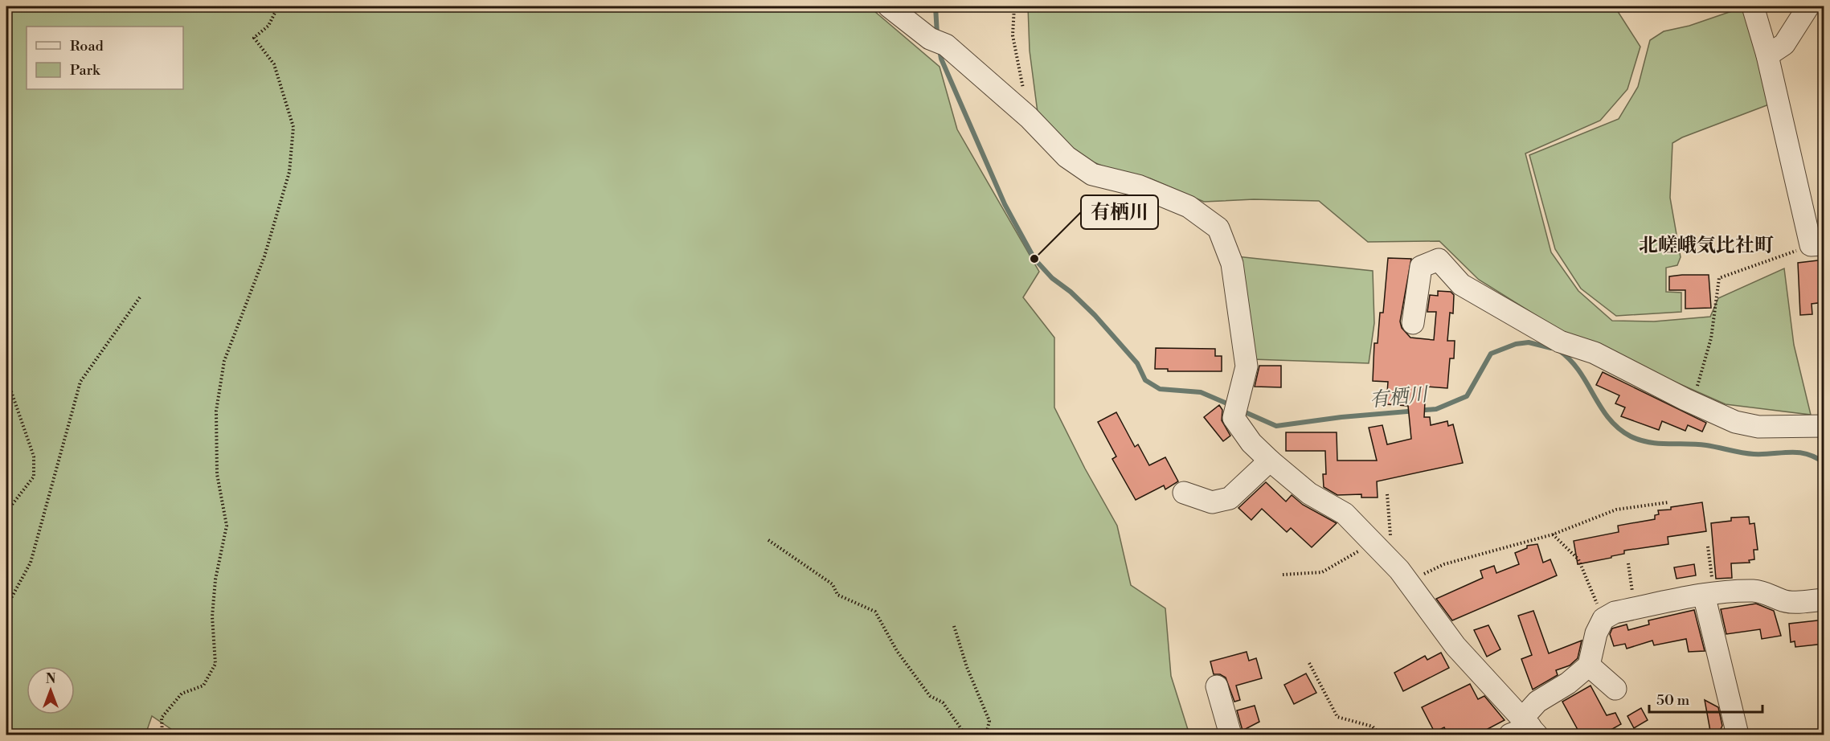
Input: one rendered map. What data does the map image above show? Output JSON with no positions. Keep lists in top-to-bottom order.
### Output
{
  "districts": ["北嵯峨気比社町"],
  "water": ["有栖川"],
  "places": ["有栖川"],
  "legend": ["Road", "Park"],
  "scale_bar": "50 m",
  "north": "top"
}
